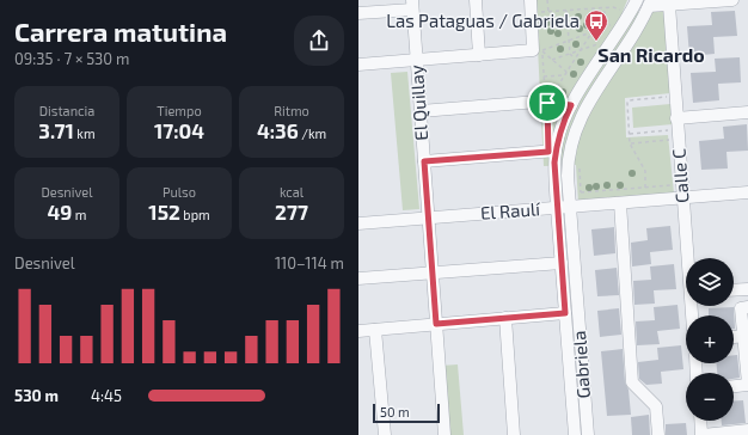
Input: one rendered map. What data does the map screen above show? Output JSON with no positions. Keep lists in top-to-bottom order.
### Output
{
  "streets": {
    "street": [
      "El Quillay",
      "Calle C",
      "El Raulí",
      "Gabriela"
    ]
  },
  "crossings": [
    ["El Quillay", "El Raulí"],
    ["Calle C", "El Raulí"],
    ["El Raulí", "Gabriela"]
  ],
  "districts": ["San Ricardo"],
  "places": {
    "bus stop": ["Las Pataguas / Gabriela"]
  },
  "scale_bar": "50 m",
  "page": {
    "heading": ["Carrera matutina", "09:35 · 7 × 530 m"],
    "stats": [
      ["Distancia", "3.71 km"],
      ["Tiempo", "17:04"],
      ["Ritmo", "4:36 /km"],
      ["Desnivel", "49 m"],
      ["Pulso", "152 bpm"],
      ["kcal", "277"]
    ],
    "chart": ["Desnivel", "110–114 m"],
    "map_buttons": ["+", "−"],
    "list": [
      {
        "name": "530 m",
        "note": "4:45"
      }
    ],
    "scale": "50 m"
  }
}
